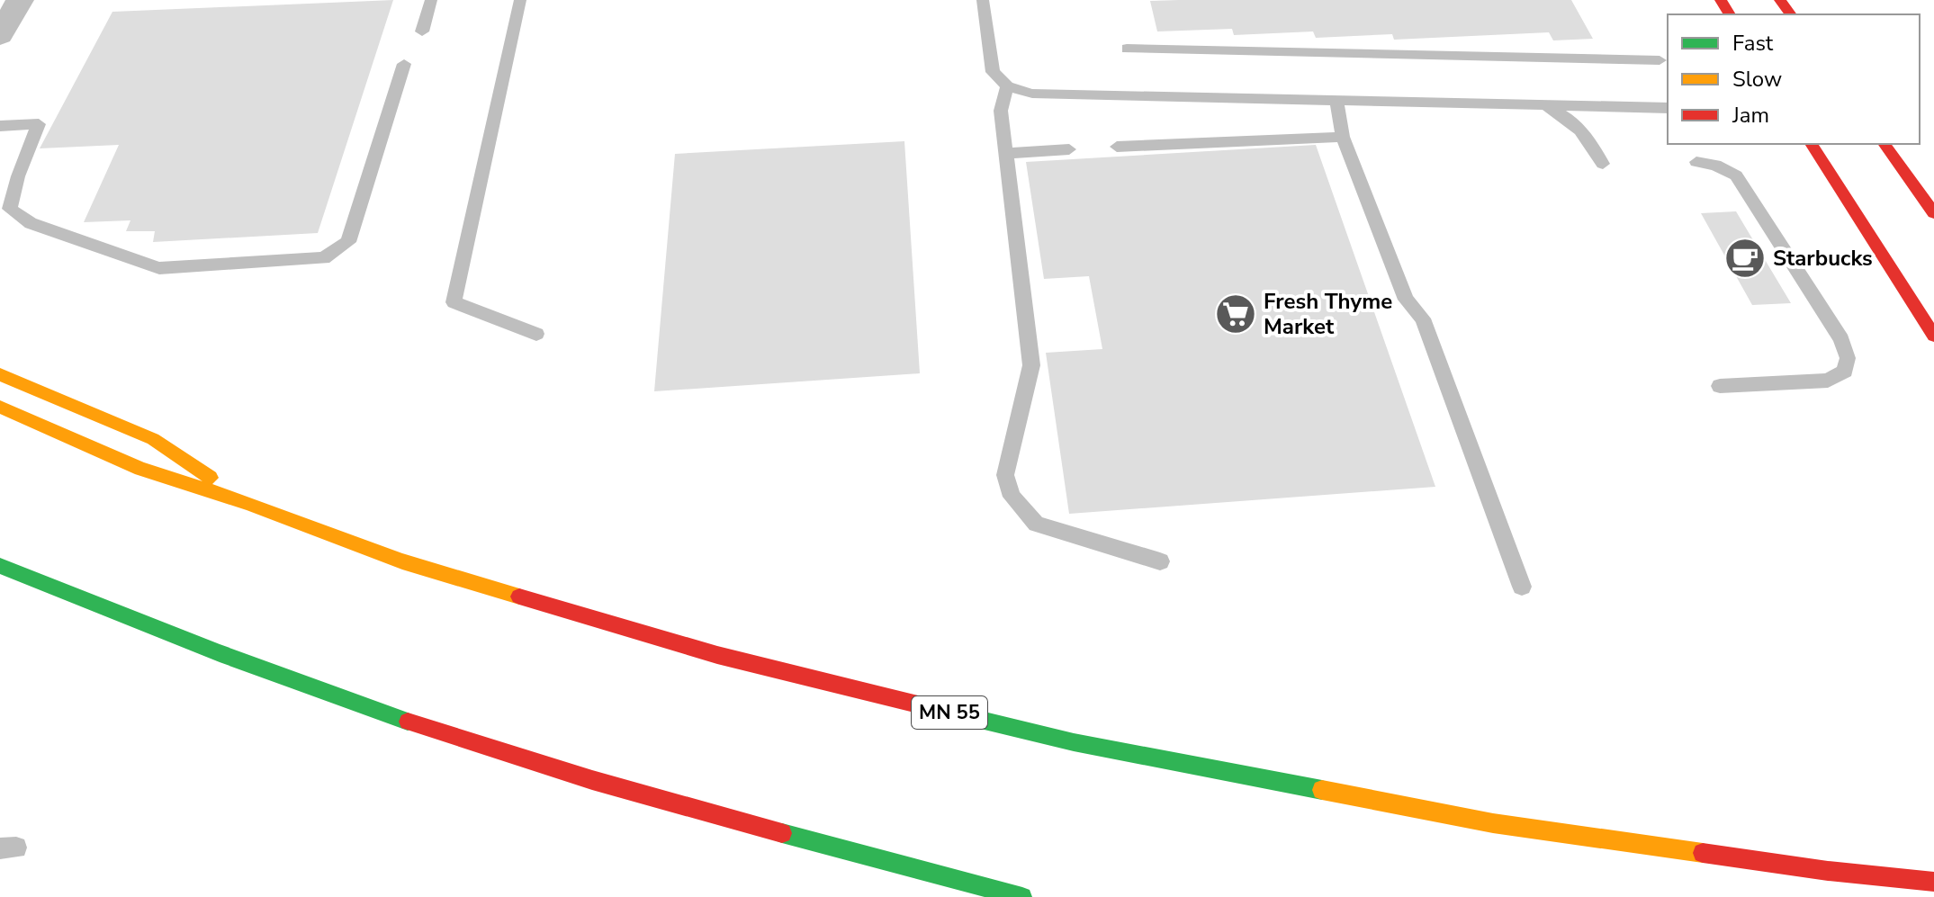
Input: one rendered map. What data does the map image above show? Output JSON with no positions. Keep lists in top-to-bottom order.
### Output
{
  "streets": {
    "main road": ["MN 55"]
  },
  "places": {
    "cafe": ["Starbucks"],
    "supermarket": ["Fresh Thyme Market"]
  },
  "legend": ["Fast", "Slow", "Jam"]
}
